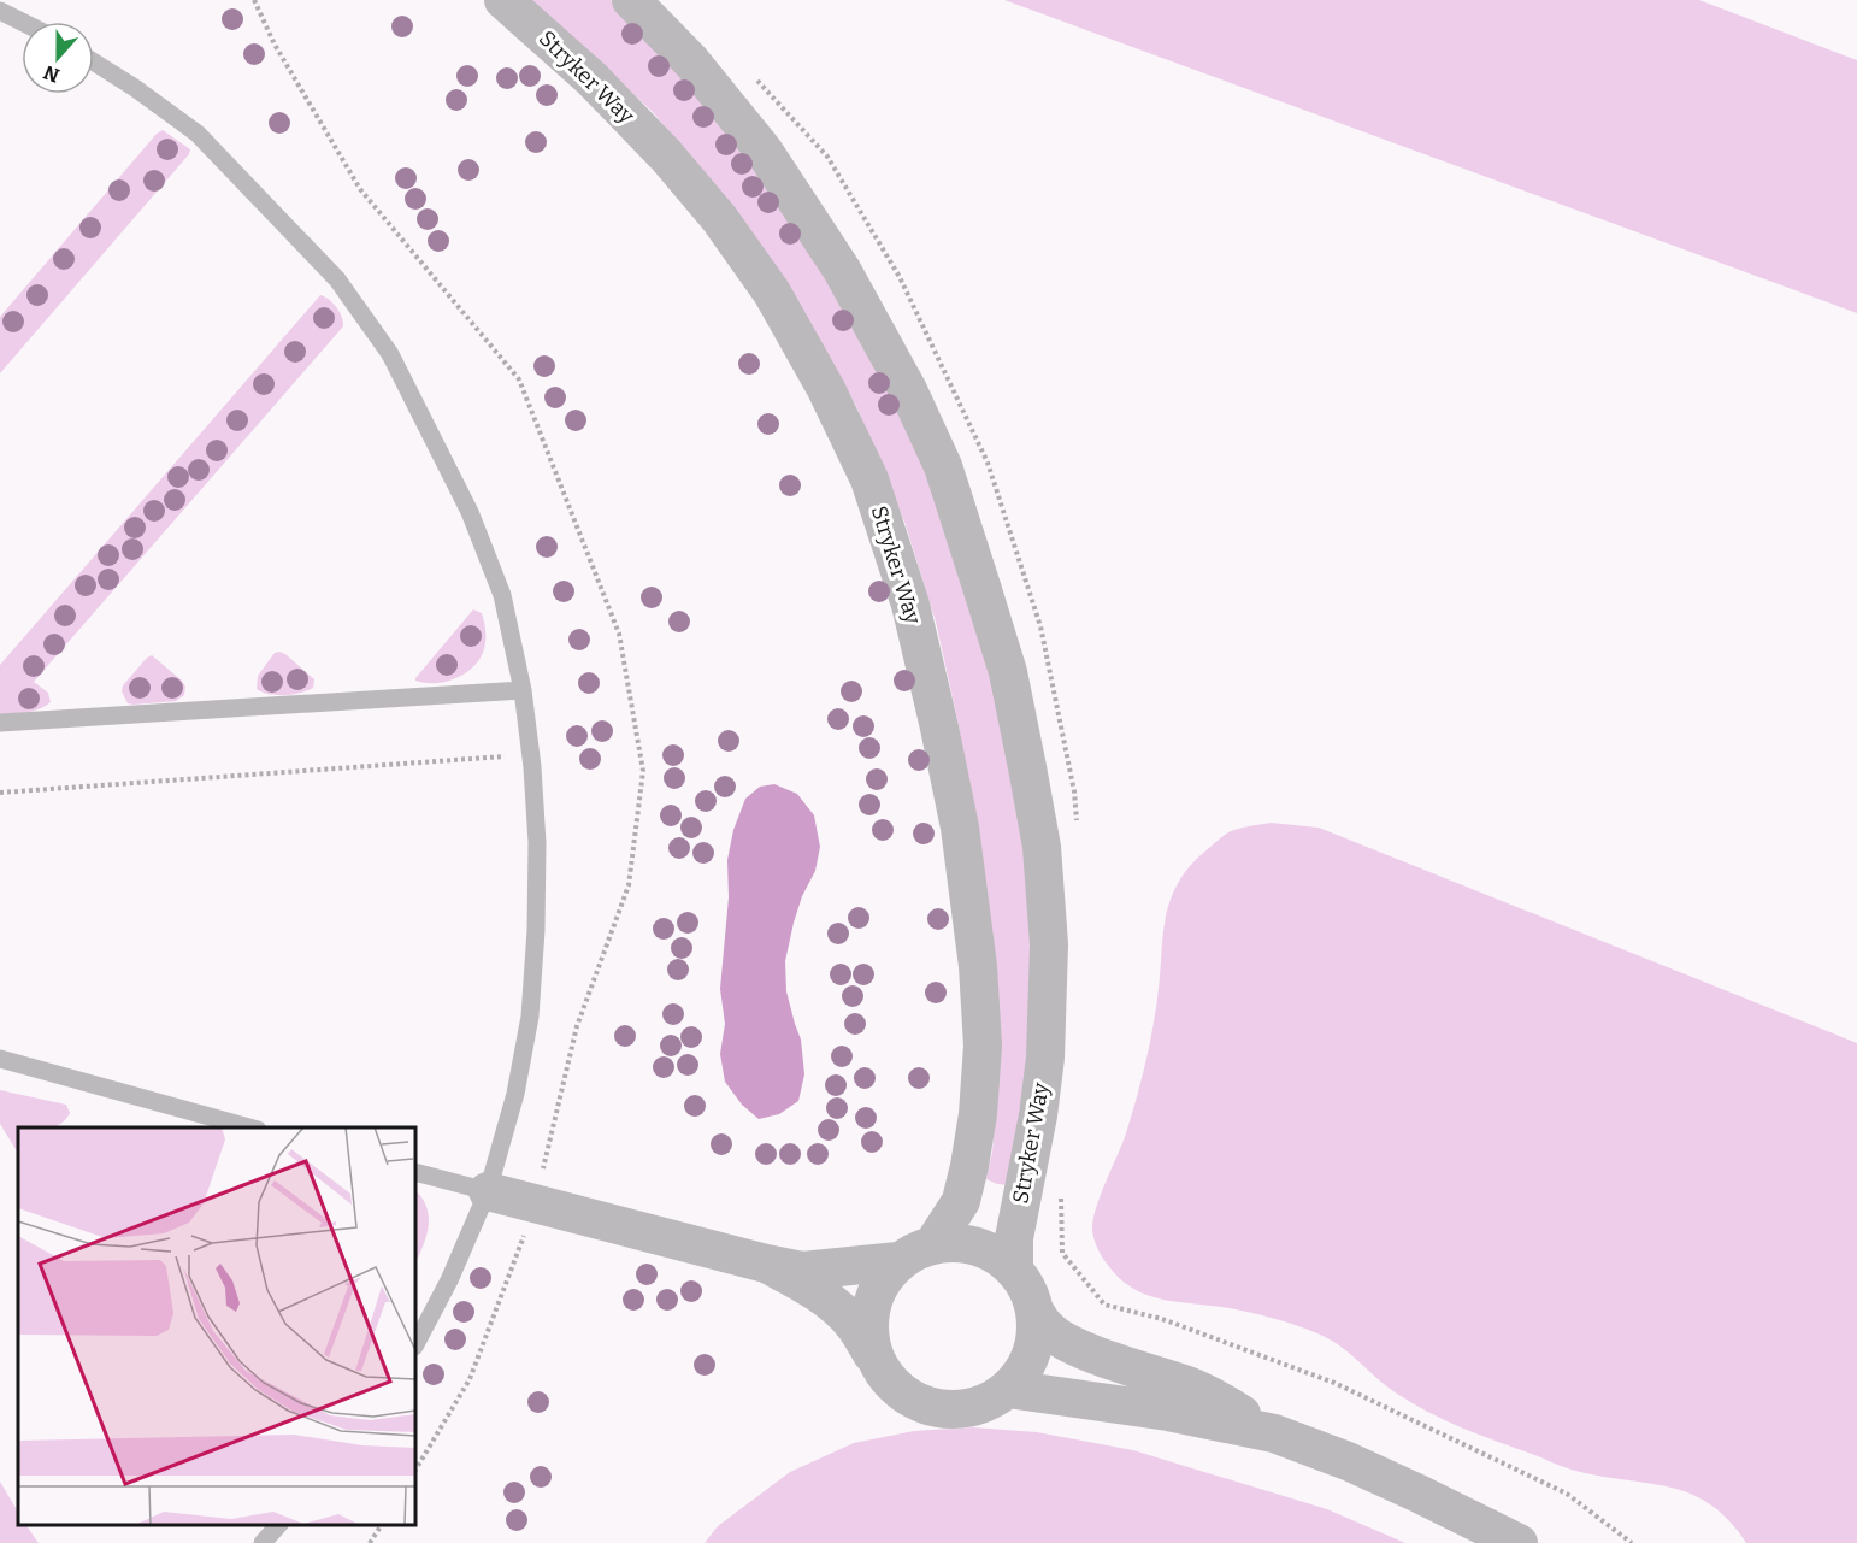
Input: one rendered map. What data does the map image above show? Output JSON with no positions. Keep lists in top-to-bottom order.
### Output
{
  "streets": {
    "street": ["Stryker Way"]
  },
  "north": "bottom"
}
